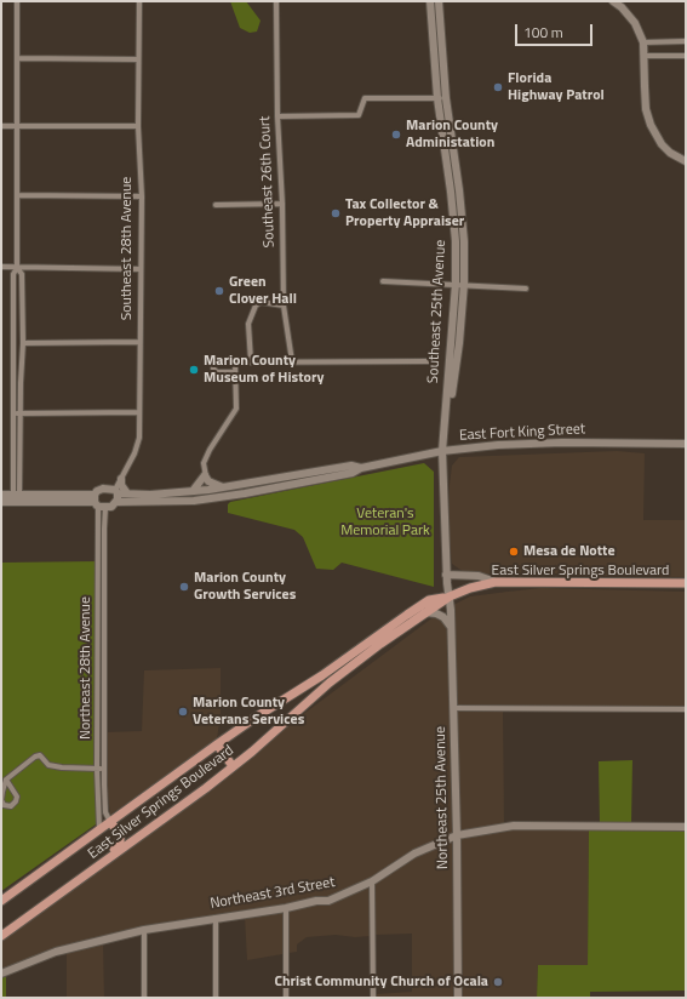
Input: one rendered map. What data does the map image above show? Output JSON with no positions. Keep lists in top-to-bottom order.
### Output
{
  "streets": {
    "main road": ["East Silver Springs Boulevard"],
    "street": [
      "Southeast 26th Court",
      "Southeast 28th Avenue",
      "Southeast 25th Avenue",
      "East Fort King Street",
      "Northeast 28th Avenue",
      "Northeast 25th Avenue",
      "Northeast 3rd Street"
    ]
  },
  "crossings": [
    ["Southeast 28th Avenue", "East Fort King Street"],
    ["Southeast 25th Avenue", "East Fort King Street"],
    ["Southeast 25th Avenue", "East Silver Springs Boulevard"],
    ["Southeast 25th Avenue", "Northeast 25th Avenue"],
    ["East Silver Springs Boulevard", "Northeast 28th Avenue"],
    ["East Silver Springs Boulevard", "Northeast 25th Avenue"],
    ["Northeast 25th Avenue", "Northeast 3rd Street"]
  ],
  "parks": ["Veteran's Memorial Park"],
  "places": [
    "Florida Highway Patrol",
    "Marion County Administation",
    "Tax Collector & Property Appraiser",
    "Green Clover Hall",
    "Marion County Museum of History",
    "Mesa de Notte",
    "Marion County Growth Services",
    "Marion County Veterans Services",
    "Christ Community Church of Ocala"
  ],
  "scale_bar": "100 m"
}
